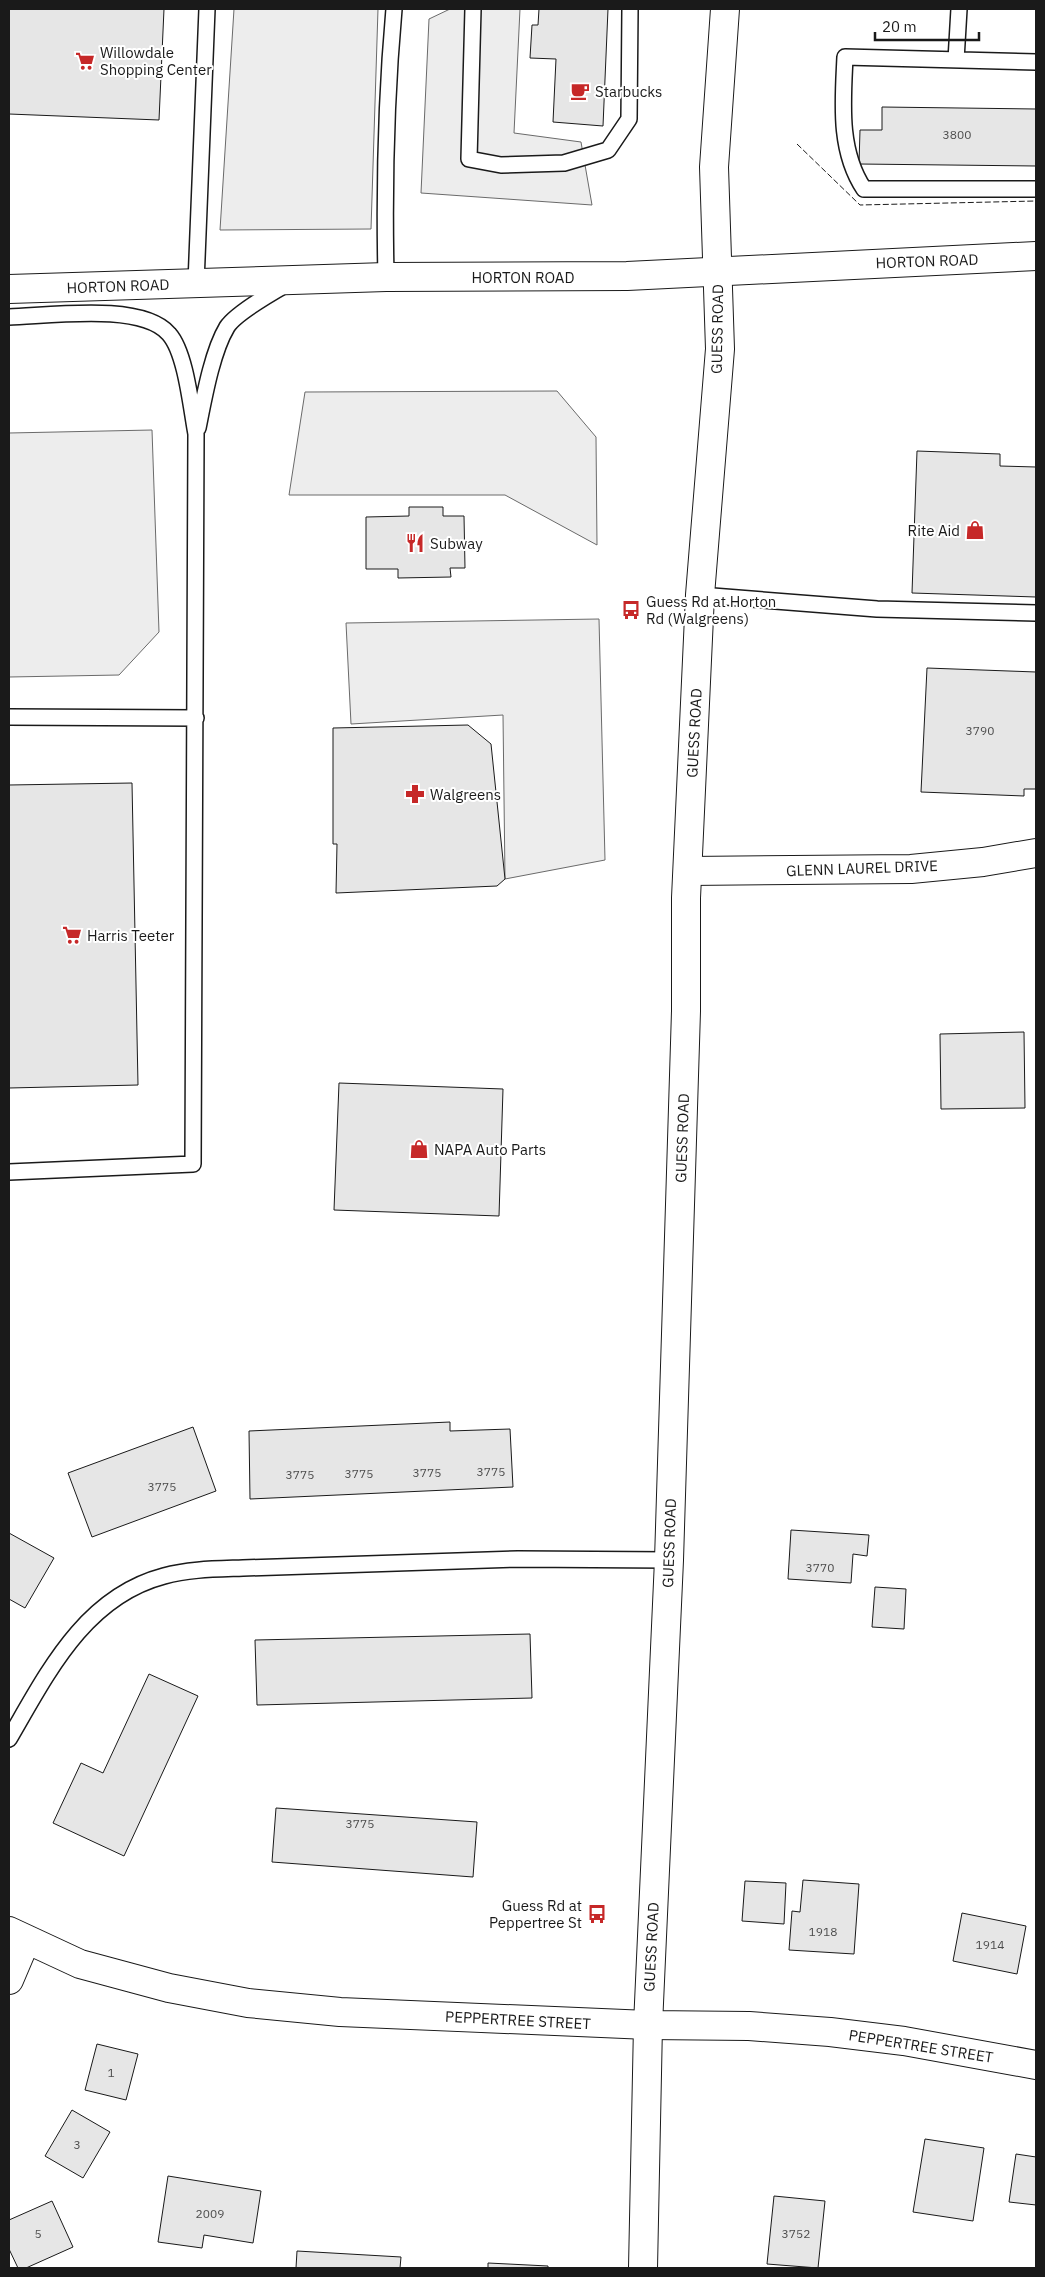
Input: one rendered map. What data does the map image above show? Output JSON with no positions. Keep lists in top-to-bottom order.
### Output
{
  "streets": {
    "street": [
      "HORTON ROAD",
      "GUESS ROAD",
      "GLENN LAUREL DRIVE",
      "PEPPERTREE STREET"
    ]
  },
  "crossings": [
    ["HORTON ROAD", "GUESS ROAD"],
    ["GUESS ROAD", "GLENN LAUREL DRIVE"],
    ["GUESS ROAD", "PEPPERTREE STREET"]
  ],
  "places": {
    "supermarket": ["Willowdale Shopping Center", "Harris Teeter"],
    "cafe": ["Starbucks"],
    "shop": ["Rite Aid", "NAPA Auto Parts"],
    "restaurant": ["Subway"],
    "bus stop": ["Guess Rd at Horton Rd (Walgreens)", "Guess Rd at Peppertree St"],
    "pharmacy": ["Walgreens"]
  },
  "house_numbers": [
    "3800",
    "3790",
    "3775",
    "3775",
    "3775",
    "3775",
    "3775",
    "3770",
    "3775",
    "1918",
    "1914",
    "1",
    "3",
    "2009",
    "5",
    "3752"
  ],
  "scale_bar": "20 m"
}
